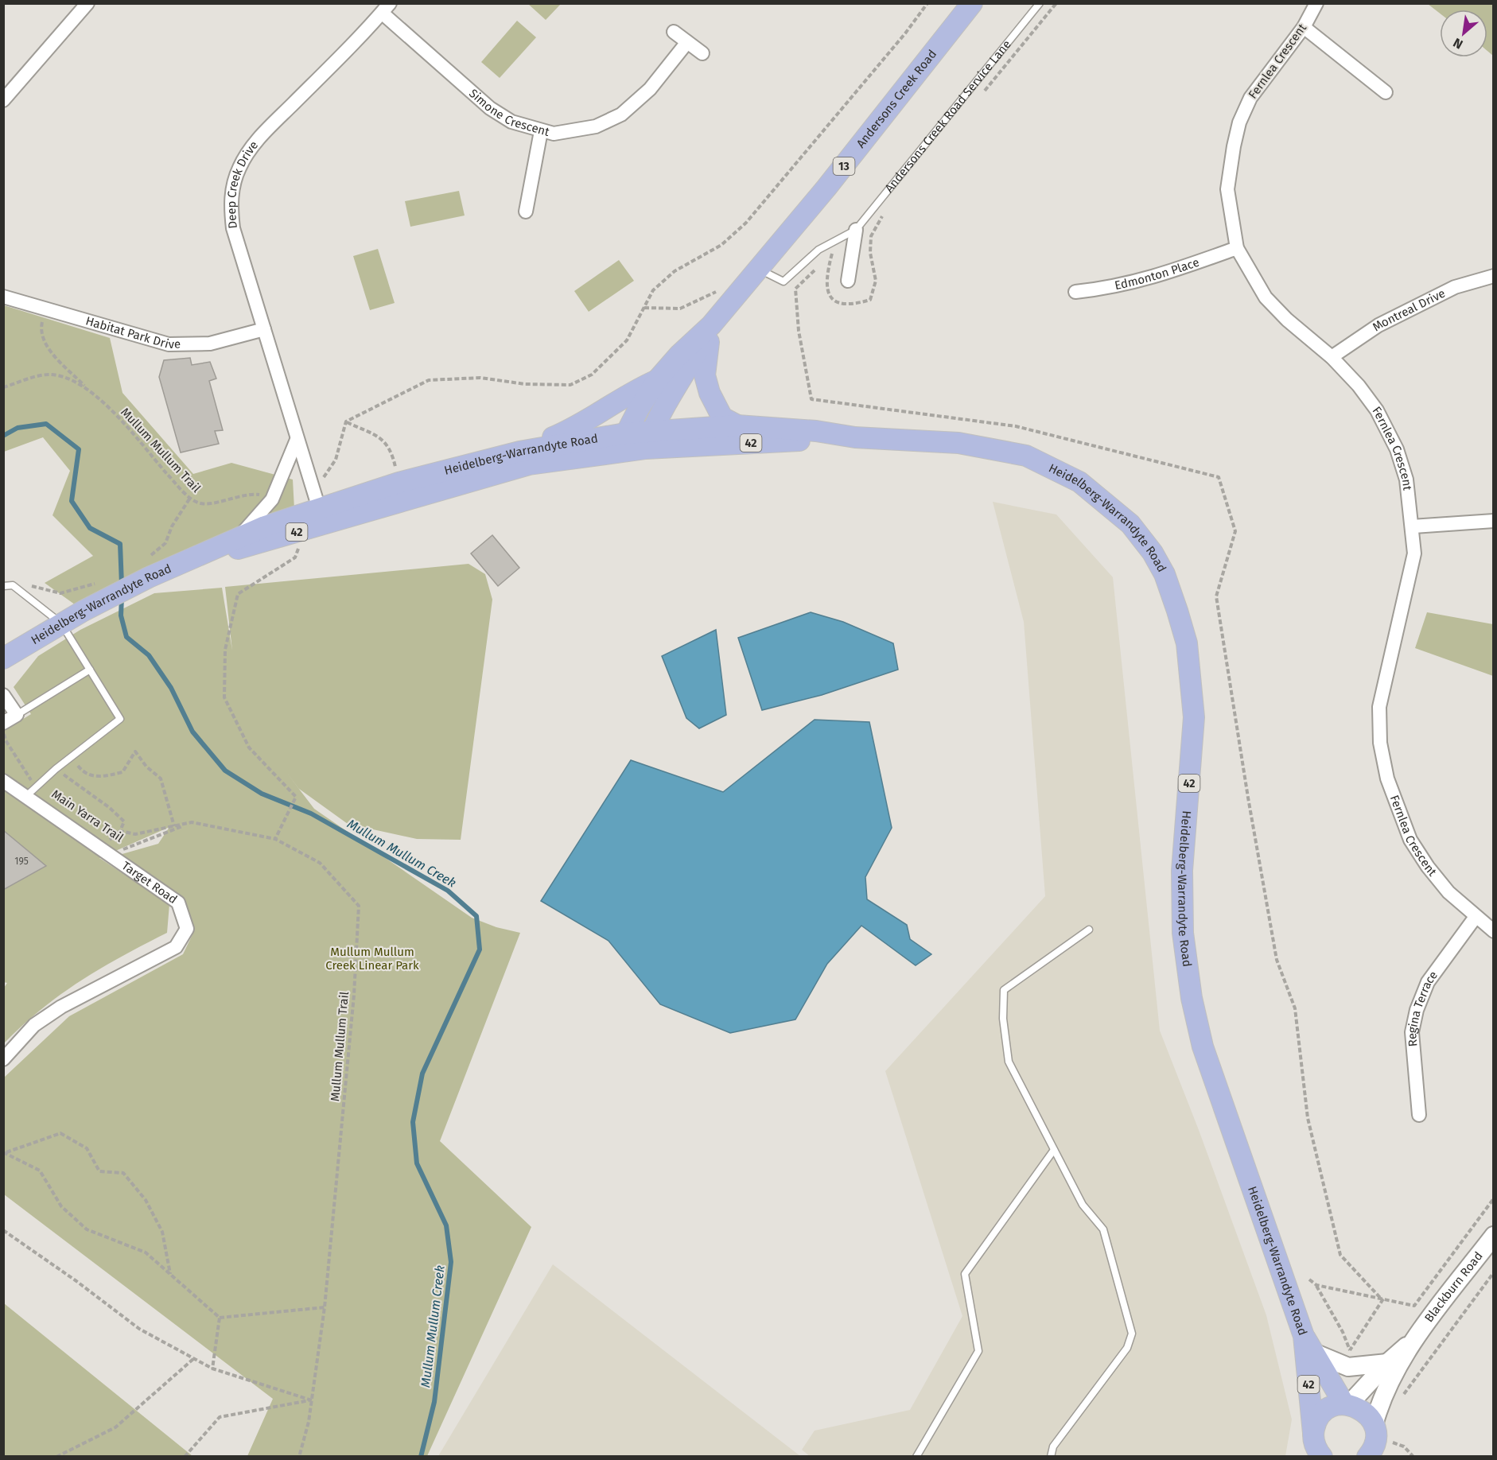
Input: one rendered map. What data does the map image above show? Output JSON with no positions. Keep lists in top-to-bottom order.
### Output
{
  "streets": {
    "main road": [
      "Andersons Creek Road",
      "13",
      "42",
      "Heidelberg-Warrandyte Road",
      "Blackburn Road"
    ],
    "street": [
      "Fernlea Crescent",
      "Simone Crescent",
      "Deep Creek Drive",
      "Edmonton Place",
      "Montreal Drive",
      "Habitat Park Drive",
      "Target Road",
      "Regina Terrace"
    ],
    "lane": ["Andersons Creek Road Service Lane"],
    "path": ["Mullum Mullum Trail", "Main Yarra Trail"]
  },
  "crossings": [
    ["Fernlea Crescent", "Edmonton Place"],
    ["Fernlea Crescent", "Montreal Drive"],
    ["Fernlea Crescent", "Regina Terrace"],
    ["Andersons Creek Road", "Andersons Creek Road Service Lane"],
    ["Andersons Creek Road", "Heidelberg-Warrandyte Road"],
    ["Simone Crescent", "Deep Creek Drive"],
    ["Deep Creek Drive", "Habitat Park Drive"],
    ["Deep Creek Drive", "Heidelberg-Warrandyte Road"],
    ["42", "Heidelberg-Warrandyte Road"],
    ["42", "Blackburn Road"],
    ["Mullum Mullum Trail", "Main Yarra Trail"]
  ],
  "water": ["Mullum Mullum Creek"],
  "parks": ["Mullum Mullum Creek Linear Park"],
  "house_numbers": ["195"],
  "north": "bottom left"
}
